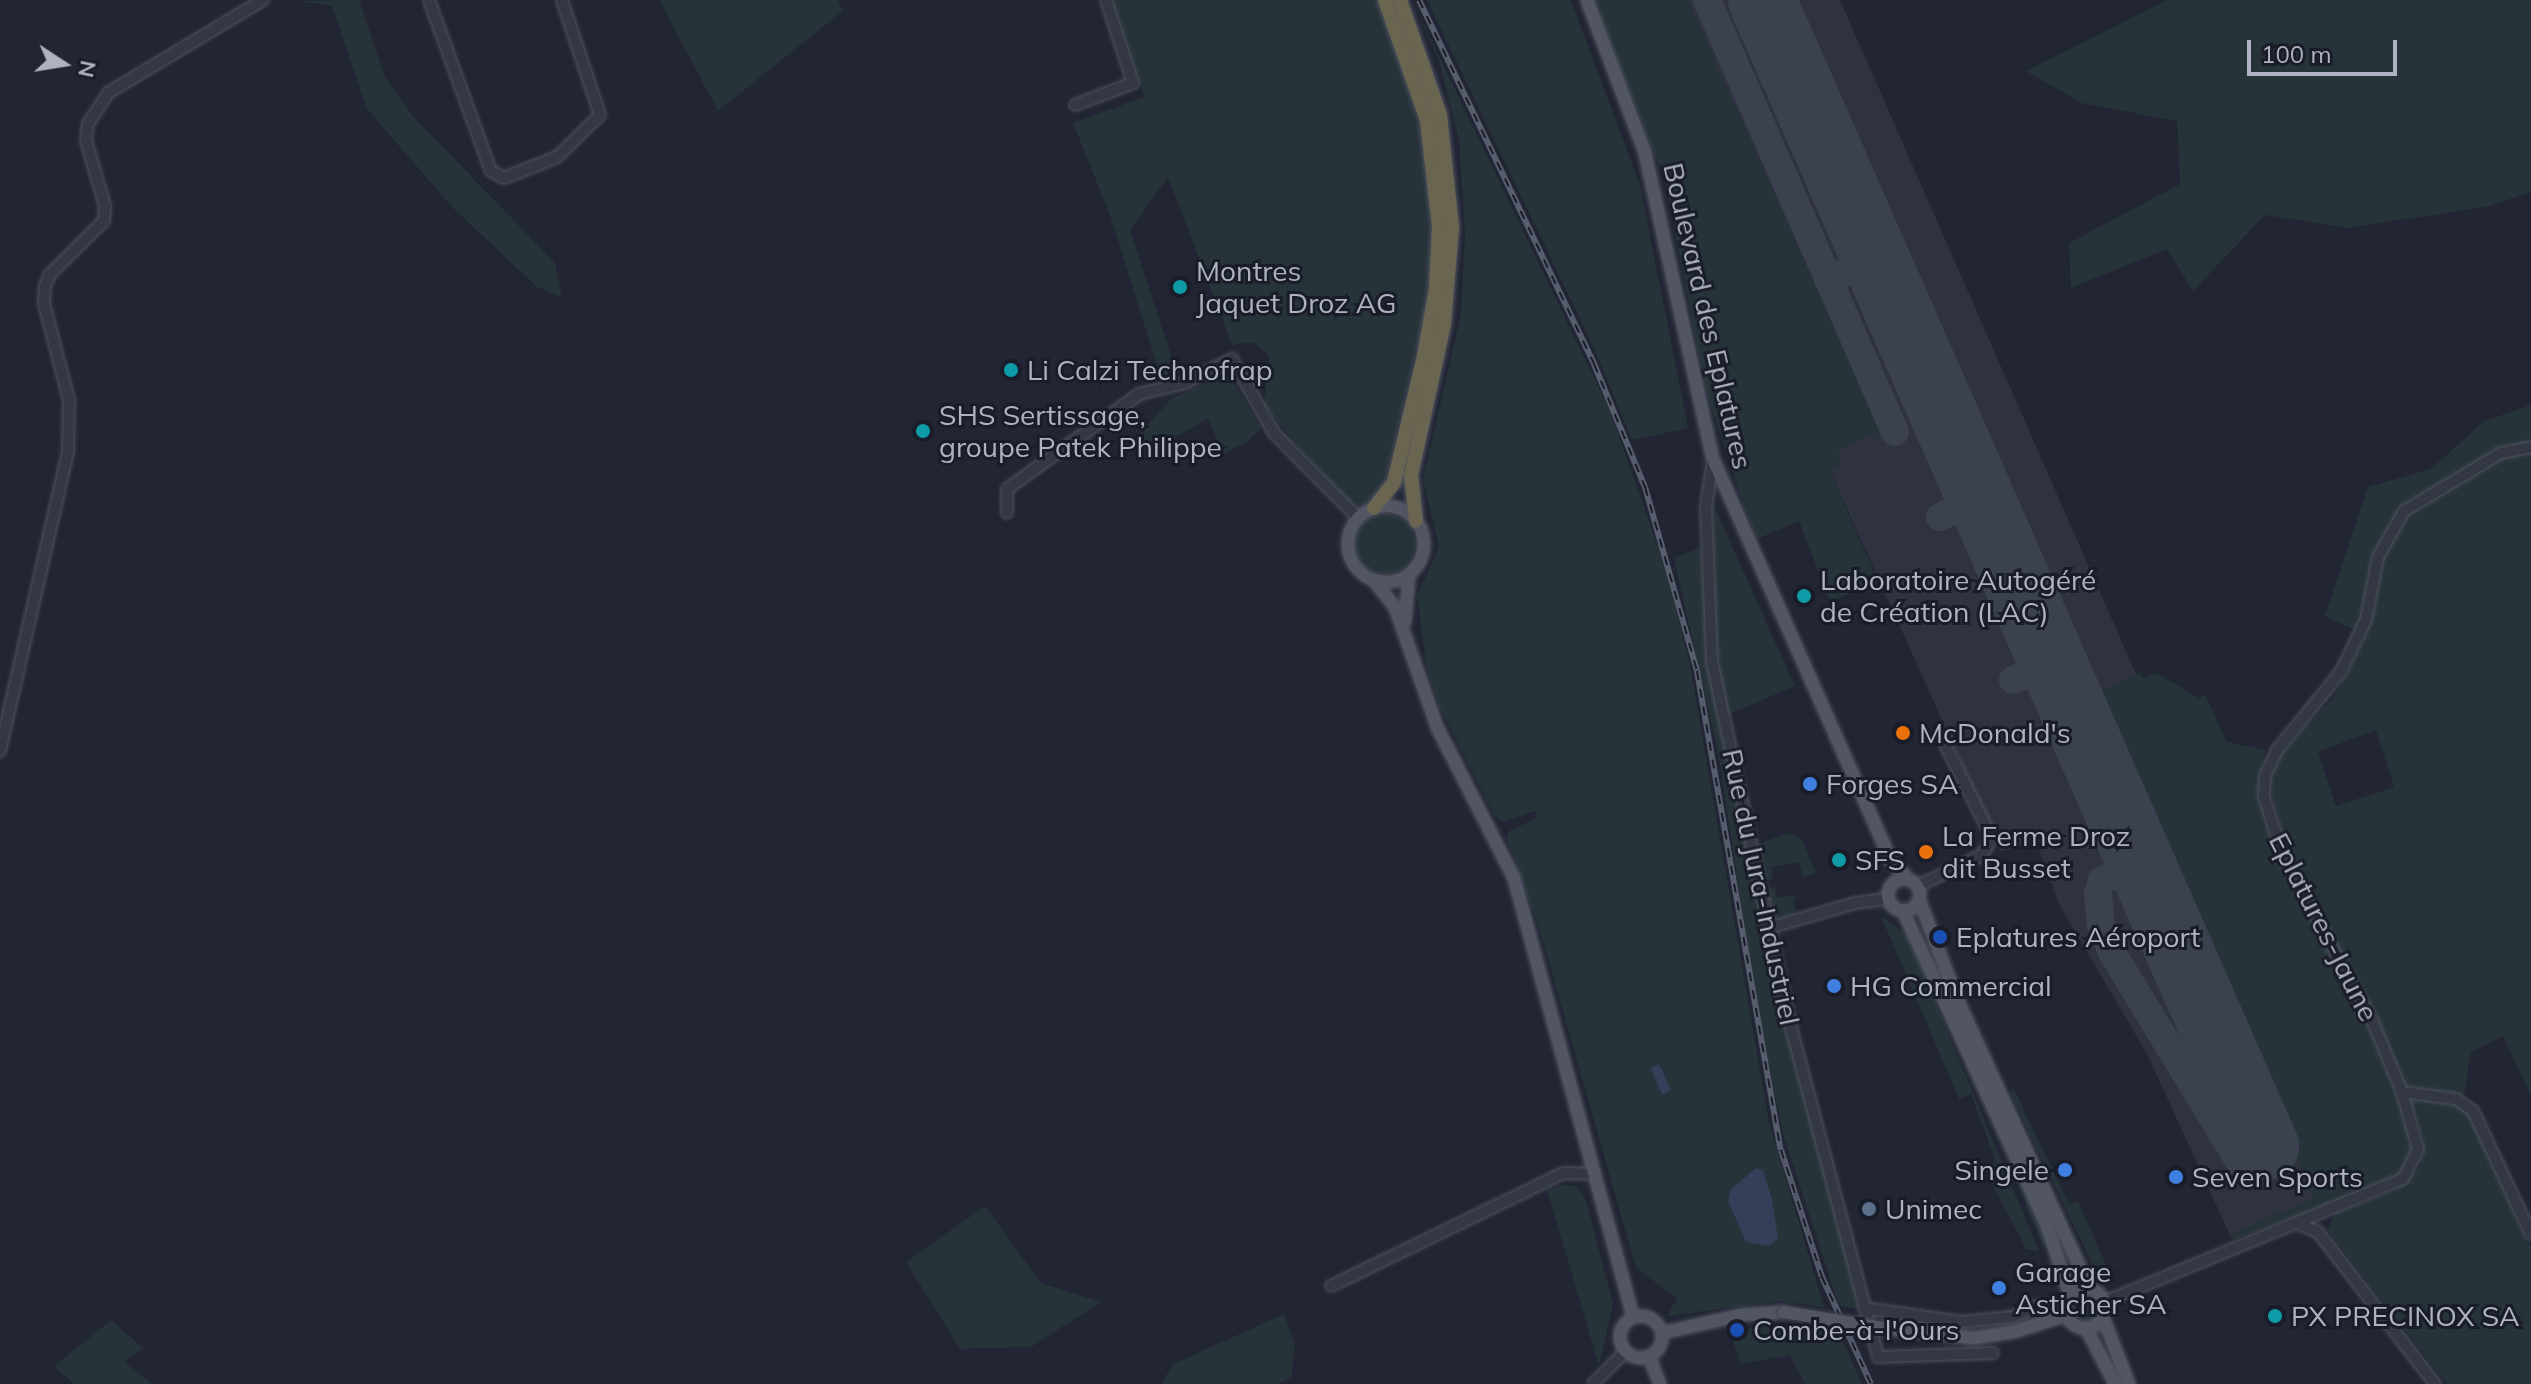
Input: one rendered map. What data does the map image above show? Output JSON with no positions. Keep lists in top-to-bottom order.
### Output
{
  "streets": {
    "main road": ["Boulevard des Eplatures"],
    "street": ["Rue du Jura-Industriel", "Eplatures-Jaune"]
  },
  "crossings": [
    ["Boulevard des Eplatures", "Rue du Jura-Industriel"],
    ["Boulevard des Eplatures", "Eplatures-Jaune"]
  ],
  "places": [
    "Montres Jaquet Droz AG",
    "Li Calzi Technofrap",
    "SHS Sertissage, groupe Patek Philippe",
    "Laboratoire Autogéré de Création (LAC)",
    "McDonald's",
    "Forges SA",
    "La Ferme Droz dit Busset",
    "SFS",
    "Eplatures Aéroport",
    "HG Commercial",
    "Singele",
    "Seven Sports",
    "Unimec",
    "Garage Asticher SA",
    "PX PRECINOX SA",
    "Combe-à-l'Ours"
  ],
  "scale_bar": "100 m",
  "north": "right"
}
